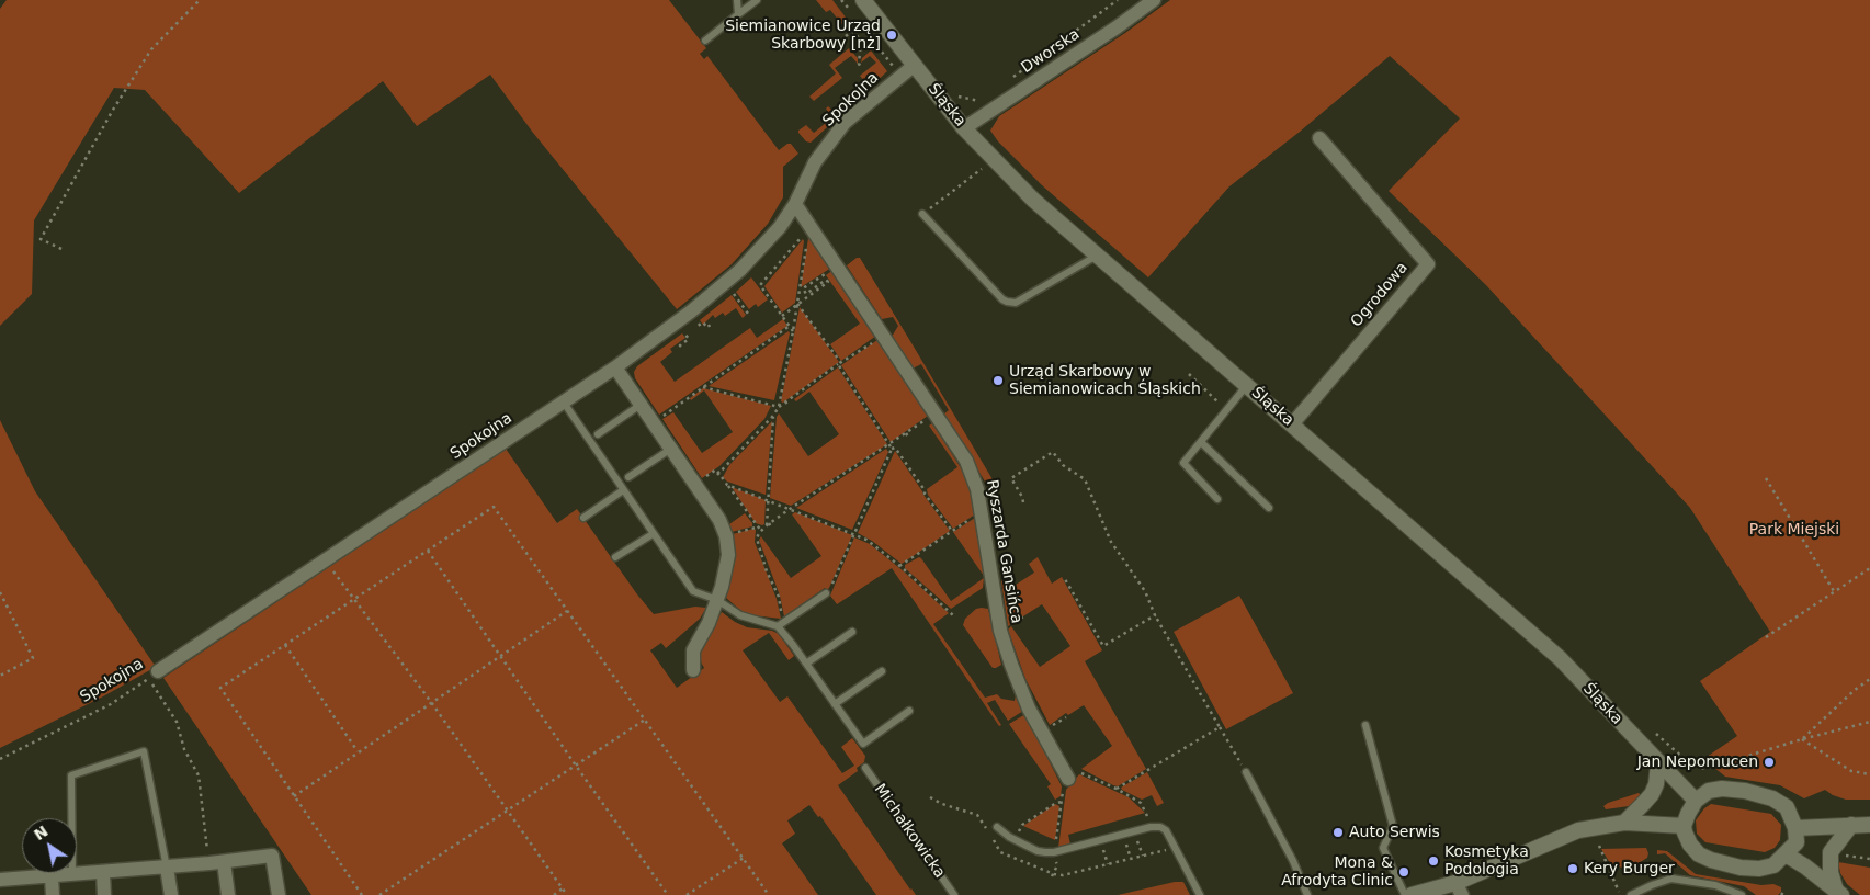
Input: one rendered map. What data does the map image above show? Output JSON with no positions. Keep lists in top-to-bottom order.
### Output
{
  "streets": {
    "main road": ["Śląska"],
    "street": [
      "Dworska",
      "Spokojna",
      "Ogrodowa",
      "Ryszarda Gansińca"
    ],
    "lane": ["Michałkowicka"]
  },
  "crossings": [
    ["Dworska", "Śląska"],
    ["Spokojna", "Śląska"],
    ["Spokojna", "Ryszarda Gansińca"],
    ["Śląska", "Ogrodowa"]
  ],
  "parks": ["Park Miejski"],
  "places": [
    "Siemianowice Urząd Skarbowy [nż]",
    "Urząd Skarbowy w Siemianowicach Śląskich",
    "Jan Nepomucen",
    "Auto Serwis",
    "Kosmetyka Podologia",
    "Kery Burger",
    "Mona & Afrodyta Clinic"
  ],
  "north": "top left"
}
